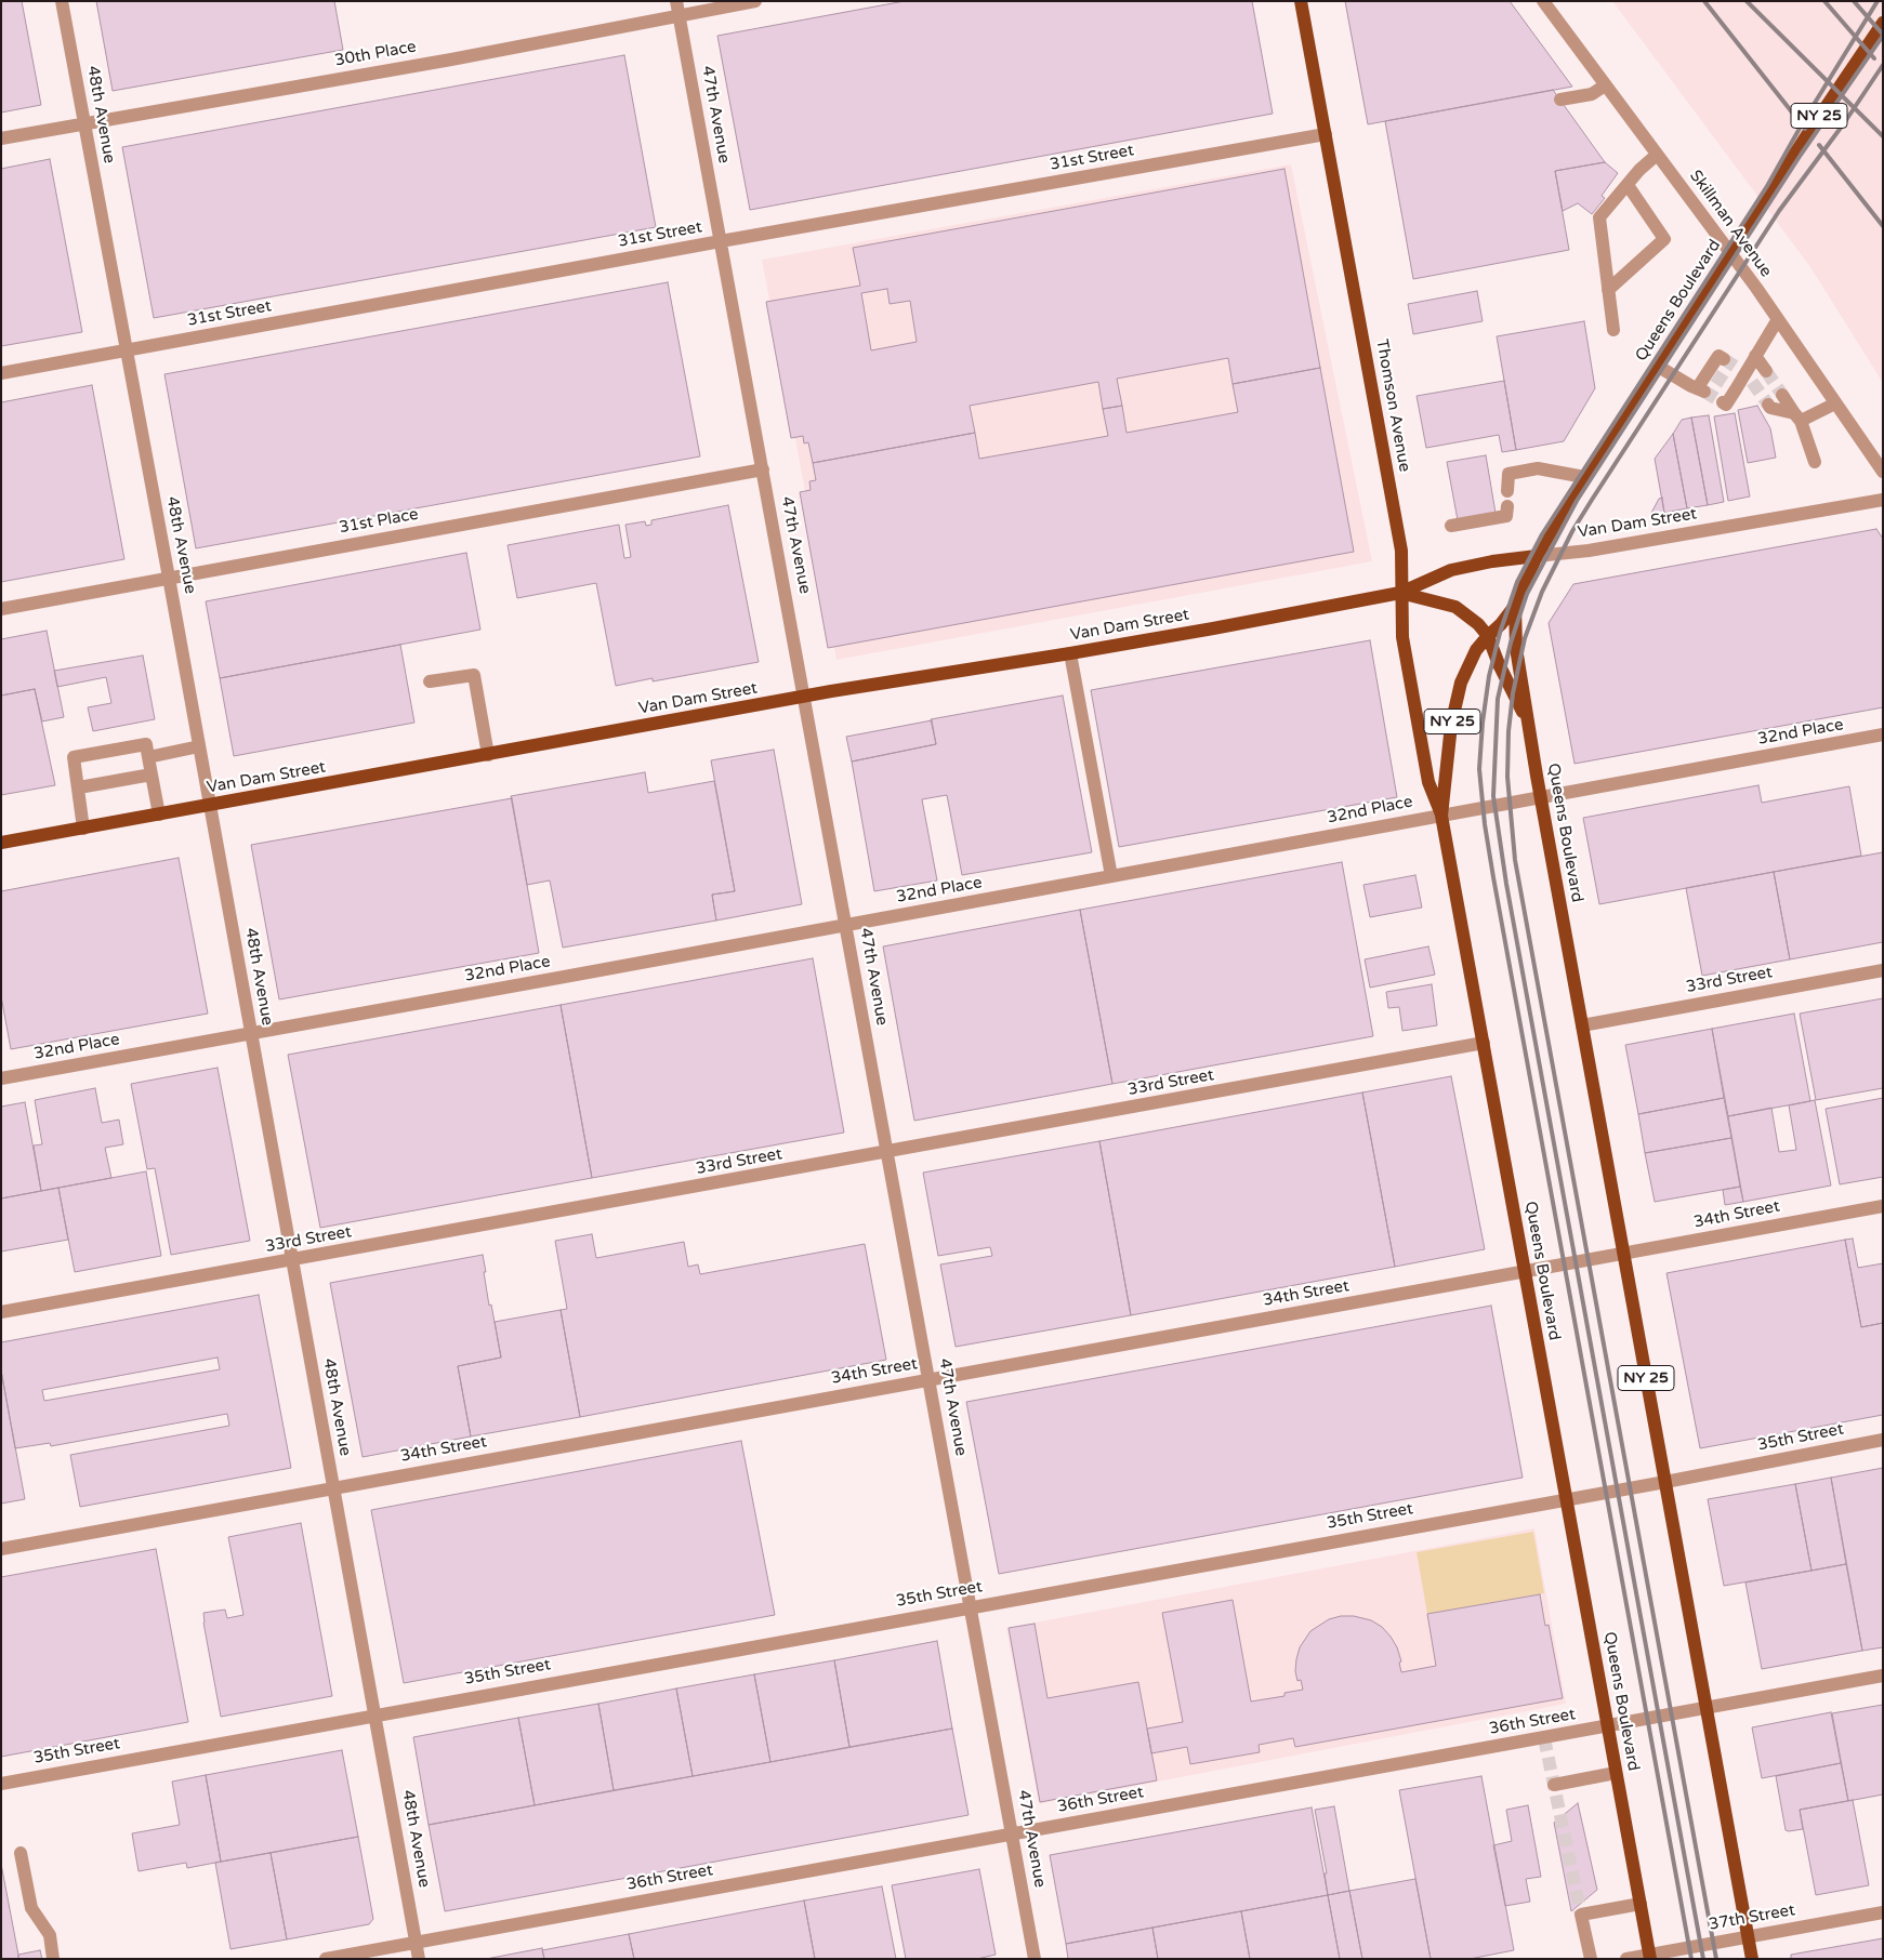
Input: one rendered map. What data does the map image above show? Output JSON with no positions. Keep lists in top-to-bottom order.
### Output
{
  "streets": {
    "main road": [
      "NY 25",
      "Queens Boulevard",
      "Thomson Avenue",
      "Van Dam Street"
    ],
    "street": [
      "30th Place",
      "48th Avenue",
      "47th Avenue",
      "31st Street",
      "Skillman Avenue",
      "31st Place",
      "32nd Place",
      "33rd Street",
      "34th Street",
      "35th Street",
      "36th Street",
      "37th Street"
    ]
  },
  "crossings": [
    ["30th Place", "48th Avenue"],
    ["30th Place", "47th Avenue"],
    ["48th Avenue", "31st Street"],
    ["48th Avenue", "31st Place"],
    ["48th Avenue", "Van Dam Street"],
    ["48th Avenue", "32nd Place"],
    ["48th Avenue", "33rd Street"],
    ["48th Avenue", "34th Street"],
    ["48th Avenue", "35th Street"],
    ["48th Avenue", "36th Street"],
    ["47th Avenue", "31st Street"],
    ["47th Avenue", "31st Place"],
    ["47th Avenue", "Van Dam Street"],
    ["47th Avenue", "32nd Place"],
    ["47th Avenue", "33rd Street"],
    ["47th Avenue", "34th Street"],
    ["47th Avenue", "35th Street"],
    ["47th Avenue", "36th Street"],
    ["31st Street", "Thomson Avenue"],
    ["Skillman Avenue", "Queens Boulevard"],
    ["Queens Boulevard", "Thomson Avenue"],
    ["Queens Boulevard", "Van Dam Street"],
    ["Queens Boulevard", "32nd Place"],
    ["Queens Boulevard", "33rd Street"],
    ["Queens Boulevard", "34th Street"],
    ["Queens Boulevard", "35th Street"],
    ["Queens Boulevard", "36th Street"],
    ["Queens Boulevard", "37th Street"],
    ["Thomson Avenue", "Van Dam Street"],
    ["Thomson Avenue", "32nd Place"]
  ]
}
